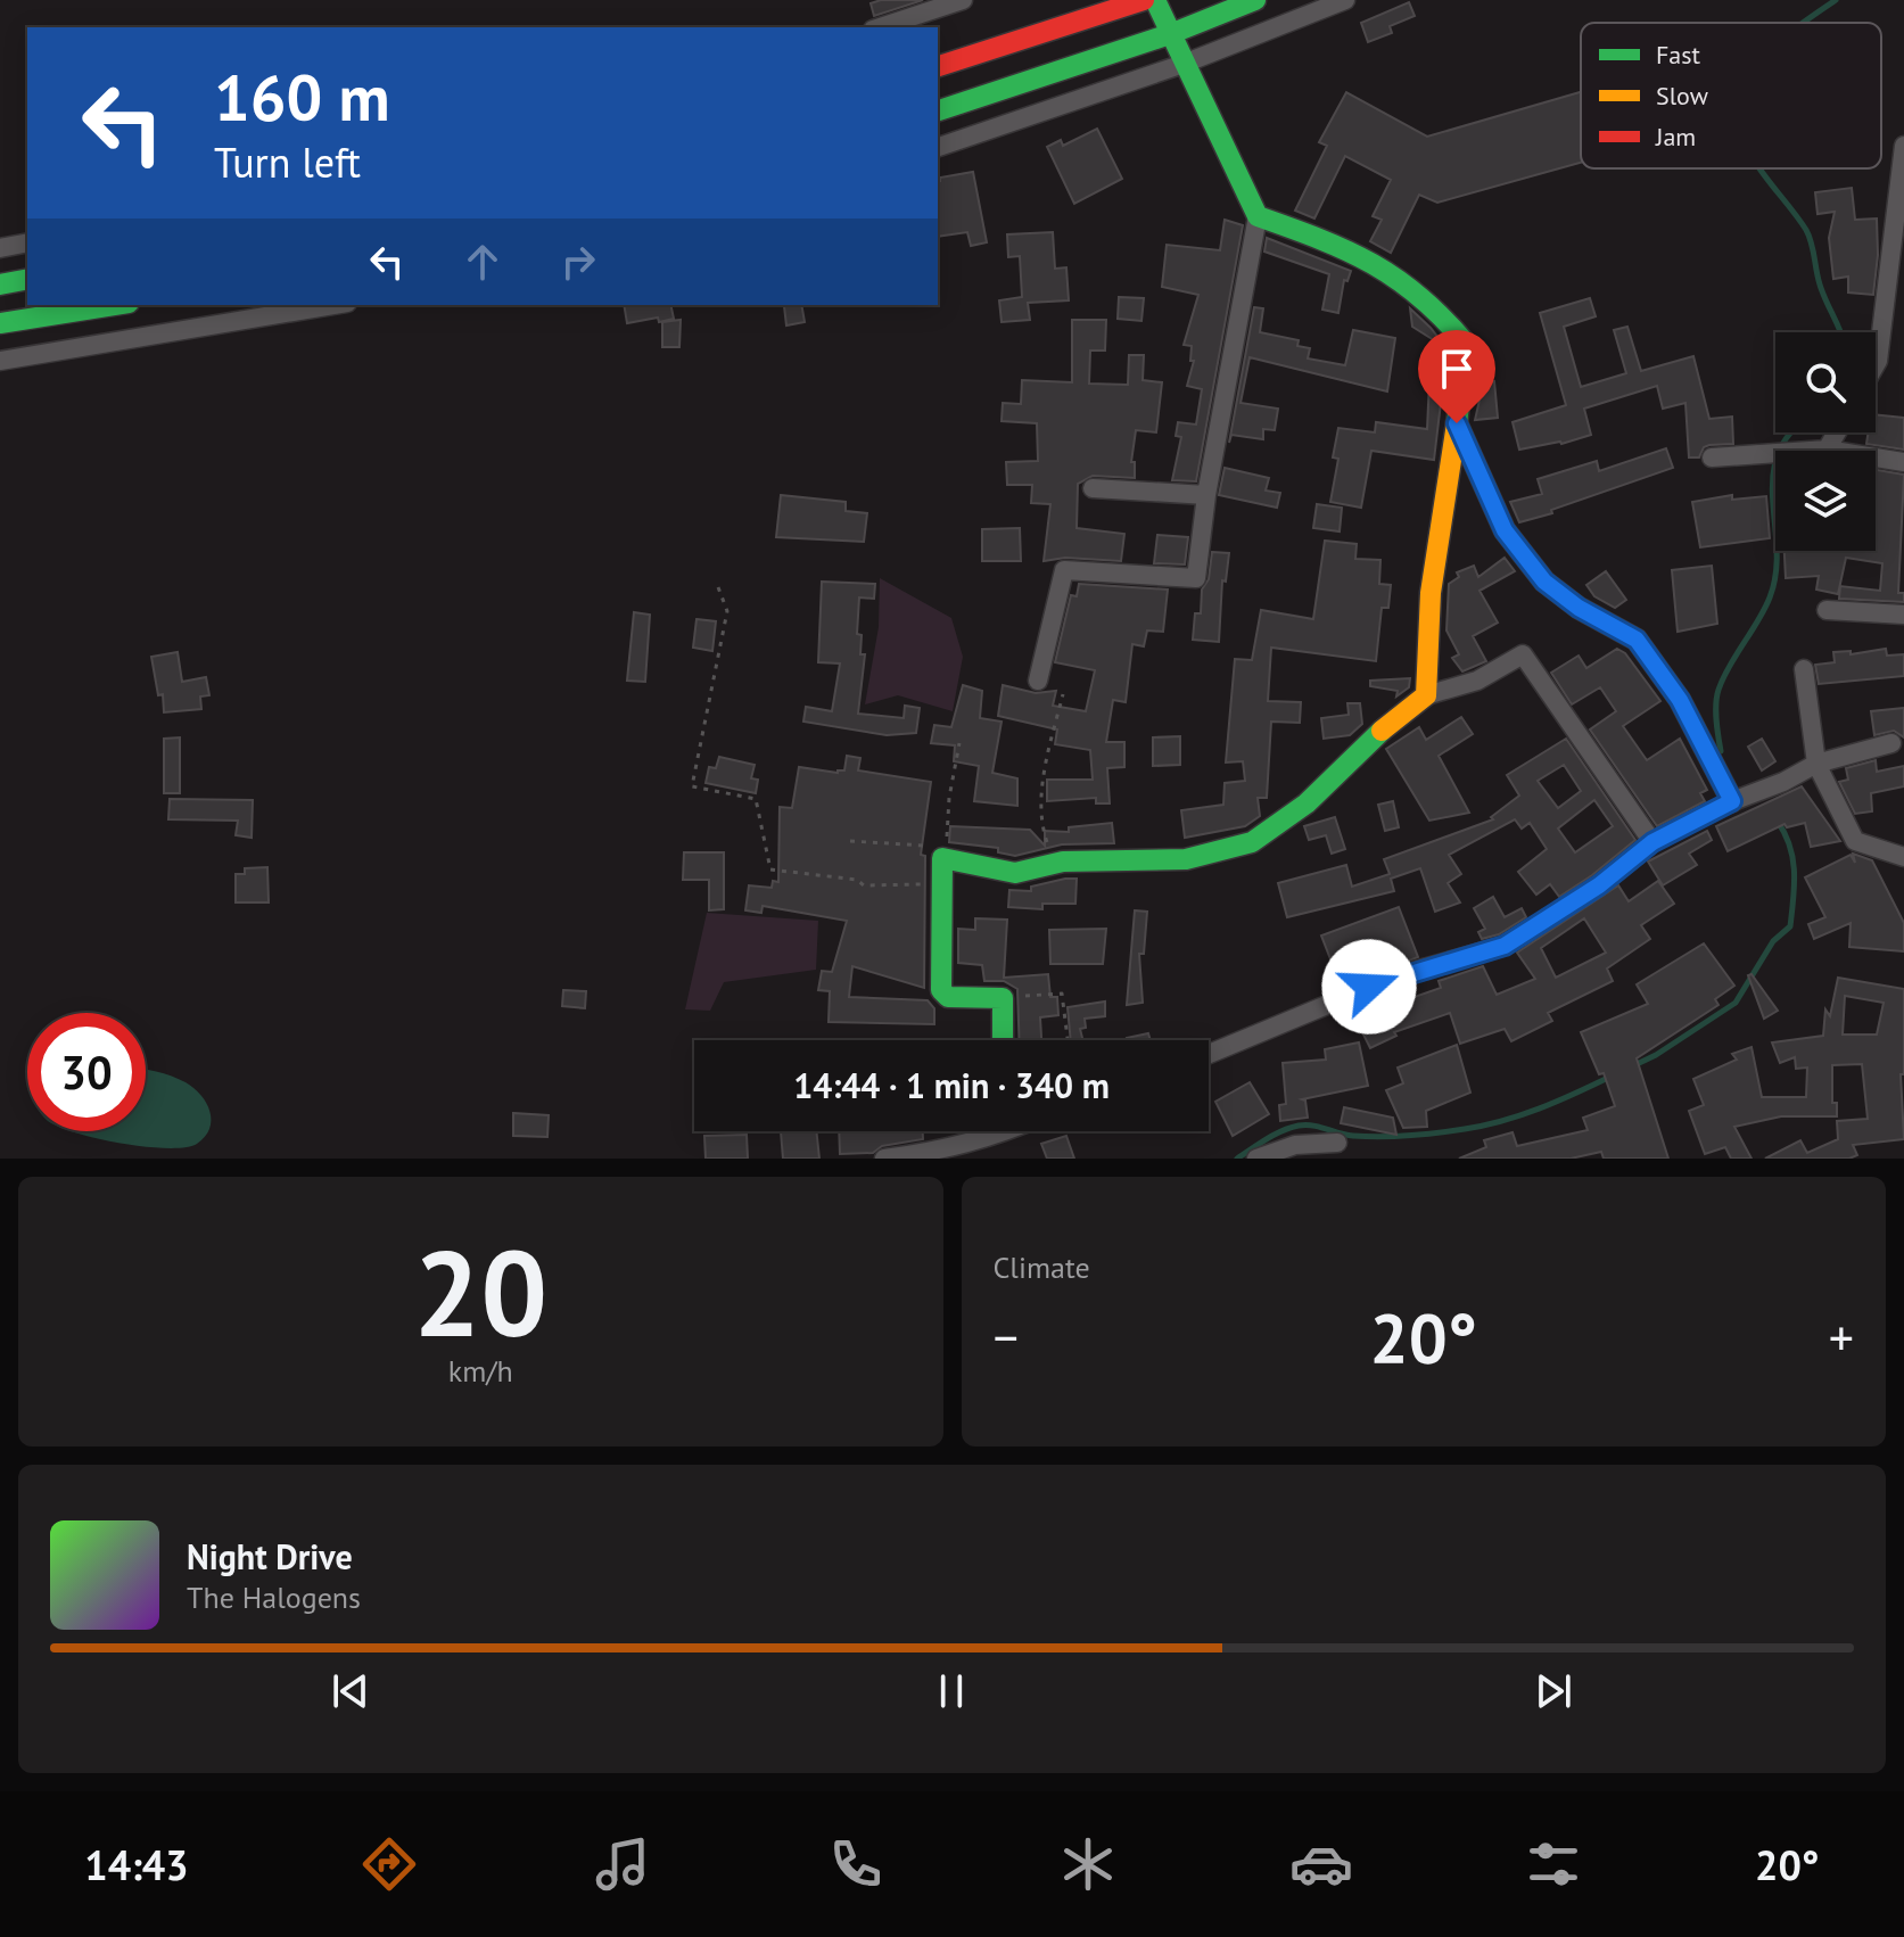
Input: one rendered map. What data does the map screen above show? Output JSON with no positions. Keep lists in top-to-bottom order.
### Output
{
  "legend": ["Fast", "Slow", "Jam"],
  "page": {
    "turn": ["160 m", "Turn left"],
    "limit": "30",
    "trip": "14:44 · 1 min · 340 m",
    "tile": [
      ["20", "km/h"],
      "Climate"
    ],
    "heat": ["−", "20°", "+"],
    "song": ["Night Drive", "The Halogens"],
    "tabs": ["14:43", "20°"]
  }
}
